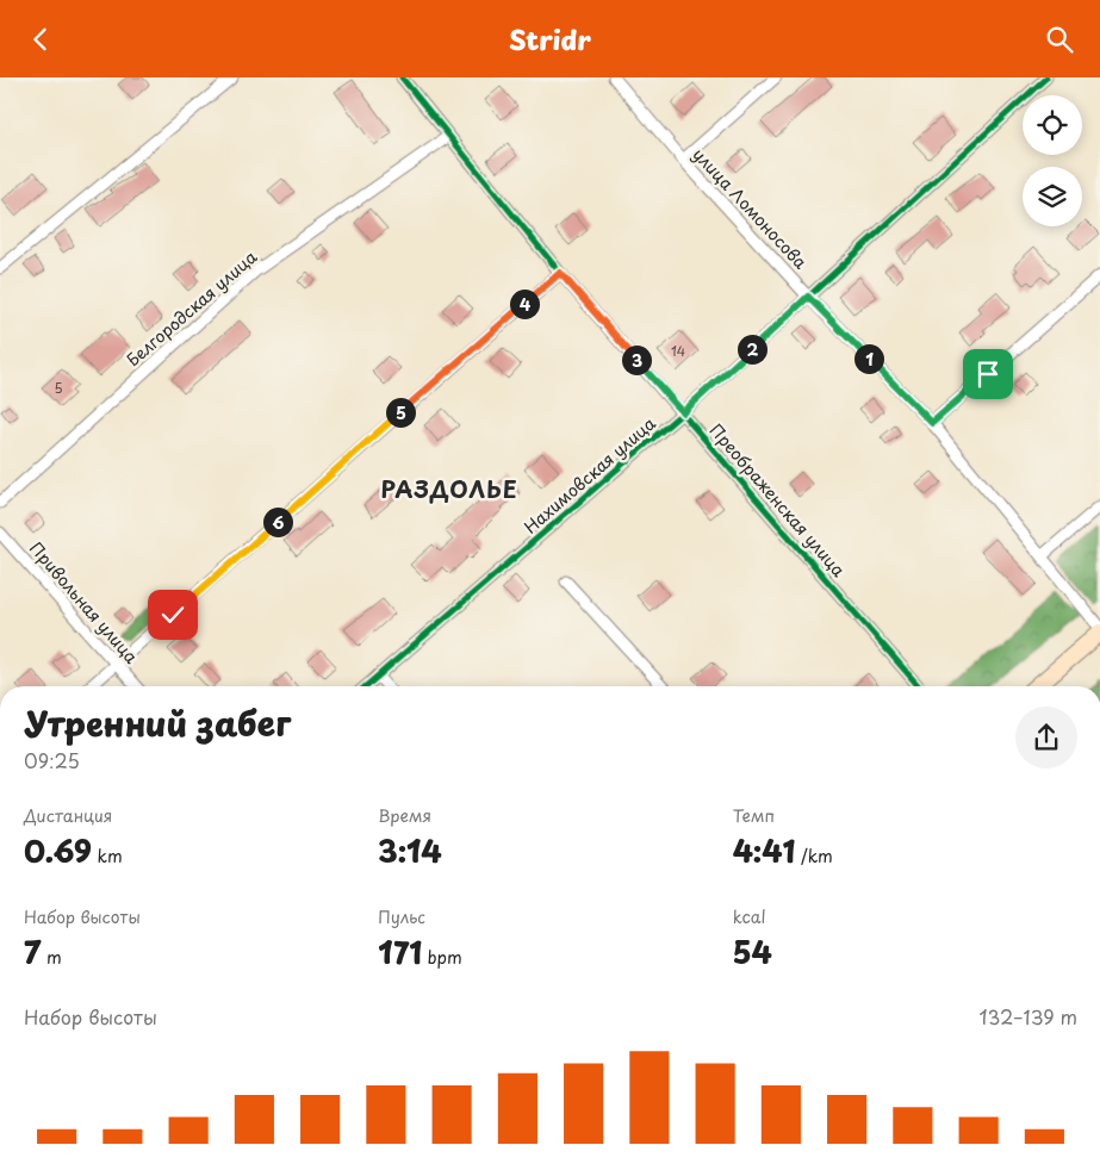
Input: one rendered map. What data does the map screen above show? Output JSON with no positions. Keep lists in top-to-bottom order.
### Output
{
  "streets": {
    "street": [
      "улица Ломоносова",
      "Белгородская улица",
      "Нахимовская улица",
      "Преображенская улица",
      "Привольная улица"
    ]
  },
  "crossings": [
    ["улица Ломоносова", "Нахимовская улица"],
    ["Белгородская улица", "Преображенская улица"],
    ["Нахимовская улица", "Преображенская улица"]
  ],
  "districts": ["РАЗДОЛЬЕ"],
  "house_numbers": ["14", "5"],
  "page": {
    "header": "Stridr",
    "pins": [
      "4",
      "2",
      "1",
      "3",
      "5",
      "6"
    ],
    "heading": ["Утренний забег", "09:25"],
    "stats": [
      ["Дистанция", "0.69 km"],
      ["Время", "3:14"],
      ["Темп", "4:41 /km"],
      ["Набор высоты", "7 m"],
      ["Пульс", "171 bpm"],
      ["kcal", "54"]
    ],
    "chart": ["Набор высоты", "132–139 m"]
  }
}
